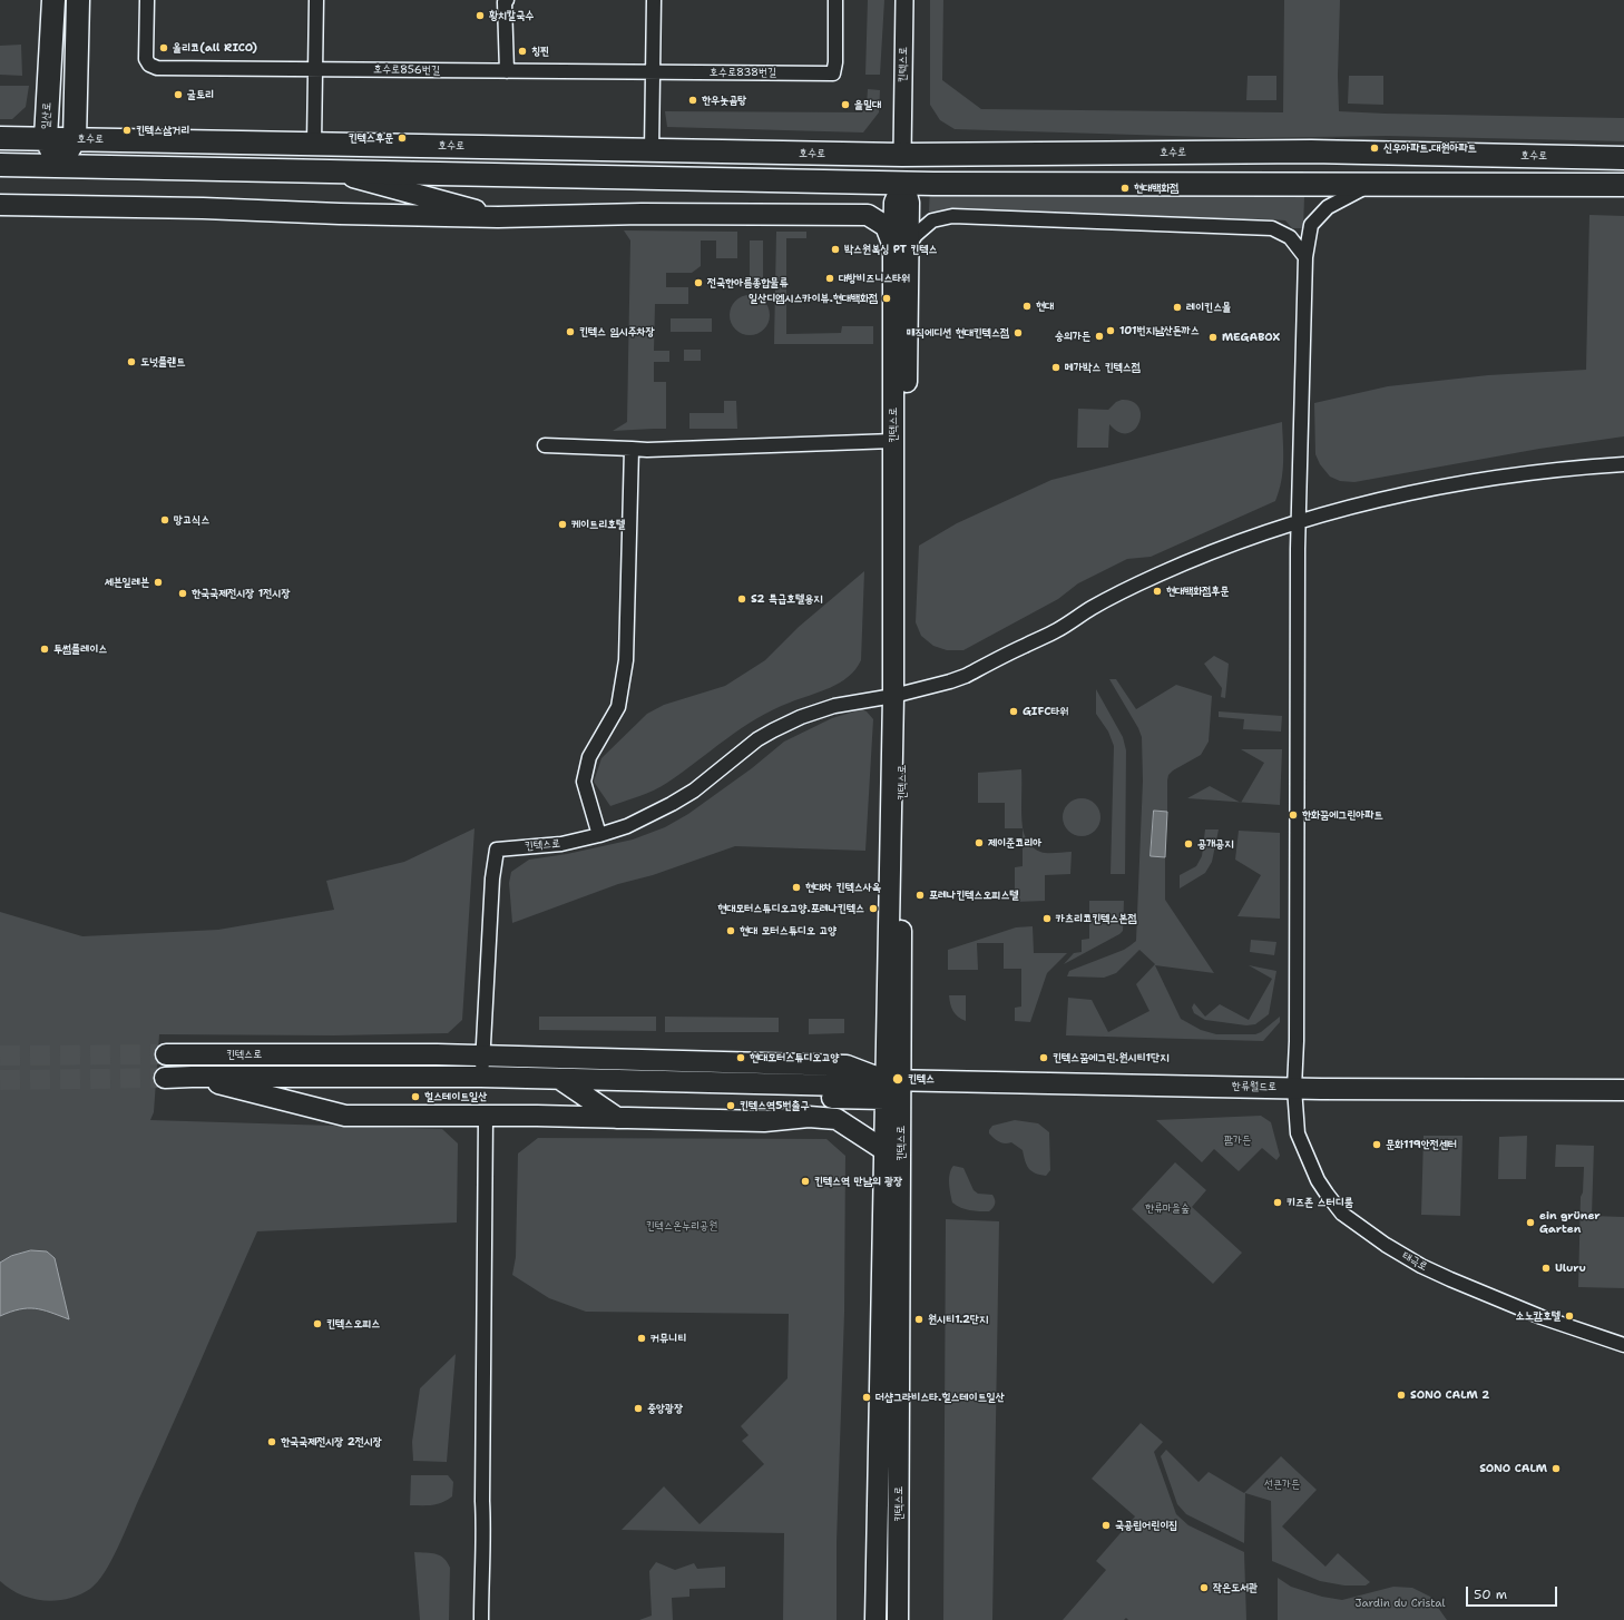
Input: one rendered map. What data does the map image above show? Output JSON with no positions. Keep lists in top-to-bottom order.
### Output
{
  "streets": {
    "main road": [
      "킨텍스로",
      "일산로",
      "호수로",
      "한류월드로"
    ],
    "street": ["호수로856번길", "호수로838번길", "태극로"]
  },
  "crossings": [
    ["킨텍스로", "호수로"],
    ["킨텍스로", "한류월드로"],
    ["호수로856번길", "호수로838번길"],
    ["일산로", "호수로"],
    ["한류월드로", "태극로"]
  ],
  "parks": [
    "팜가든",
    "한류마을숲",
    "킨텍스온누리공원",
    "선큰가든",
    "Jardin du Cristal"
  ],
  "places": [
    "황치칼국수",
    "올리코(all RICO)",
    "칭찐",
    "굴토리",
    "한우놋곰탕",
    "을밀대",
    "킨텍스삼거리",
    "킨텍스후문",
    "신우아파트.대원아파트",
    "현대백화점",
    "박스원복싱 PT 킨텍스",
    "대방비즈니스타워",
    "전국한아름종합물류",
    "일산디엠시스카이뷰.현대백화점",
    "현대",
    "레이킨스몰",
    "101번지남산돈까스",
    "킨텍스 임시주차장",
    "매직에디션 현대킨텍스점",
    "숭의가든",
    "MEGABOX",
    "도넛플랜트",
    "메가박스 킨텍스점",
    "망고식스",
    "케이트리호텔",
    "세븐일레븐",
    "현대백화점후문",
    "한국국제전시장 1전시장",
    "S2 특급호텔용지",
    "투썸플레이스",
    "GIFC타워",
    "한화꿈에그린아파트",
    "제이준코리아",
    "공개공지",
    "현대차 킨텍스사옥",
    "포레나킨텍스오피스텔",
    "현대모터스튜디오고양.포레나킨텍스",
    "카츠리코킨텍스본점",
    "현대 모터스튜디오 고양",
    "현대모터스튜디오고양",
    "킨텍스꿈에그린.원시티1단지",
    "킨텍스",
    "힐스테이트일산",
    "킨텍스역5번출구",
    "문화119안전센터",
    "킨텍스역 만남의 광장",
    "키즈존 스터디룸",
    "ein grüner Garten",
    "Uluru",
    "소노캄호텔",
    "원시티1.2단지",
    "킨텍스오피스",
    "커뮤니티",
    "SONO CALM 2",
    "더샵그라비스타.힐스테이트일산",
    "중앙광장",
    "한국국제전시장 2전시장",
    "SONO CALM",
    "국공립어린이집",
    "작은도서관"
  ],
  "scale_bar": "50 m"
}
